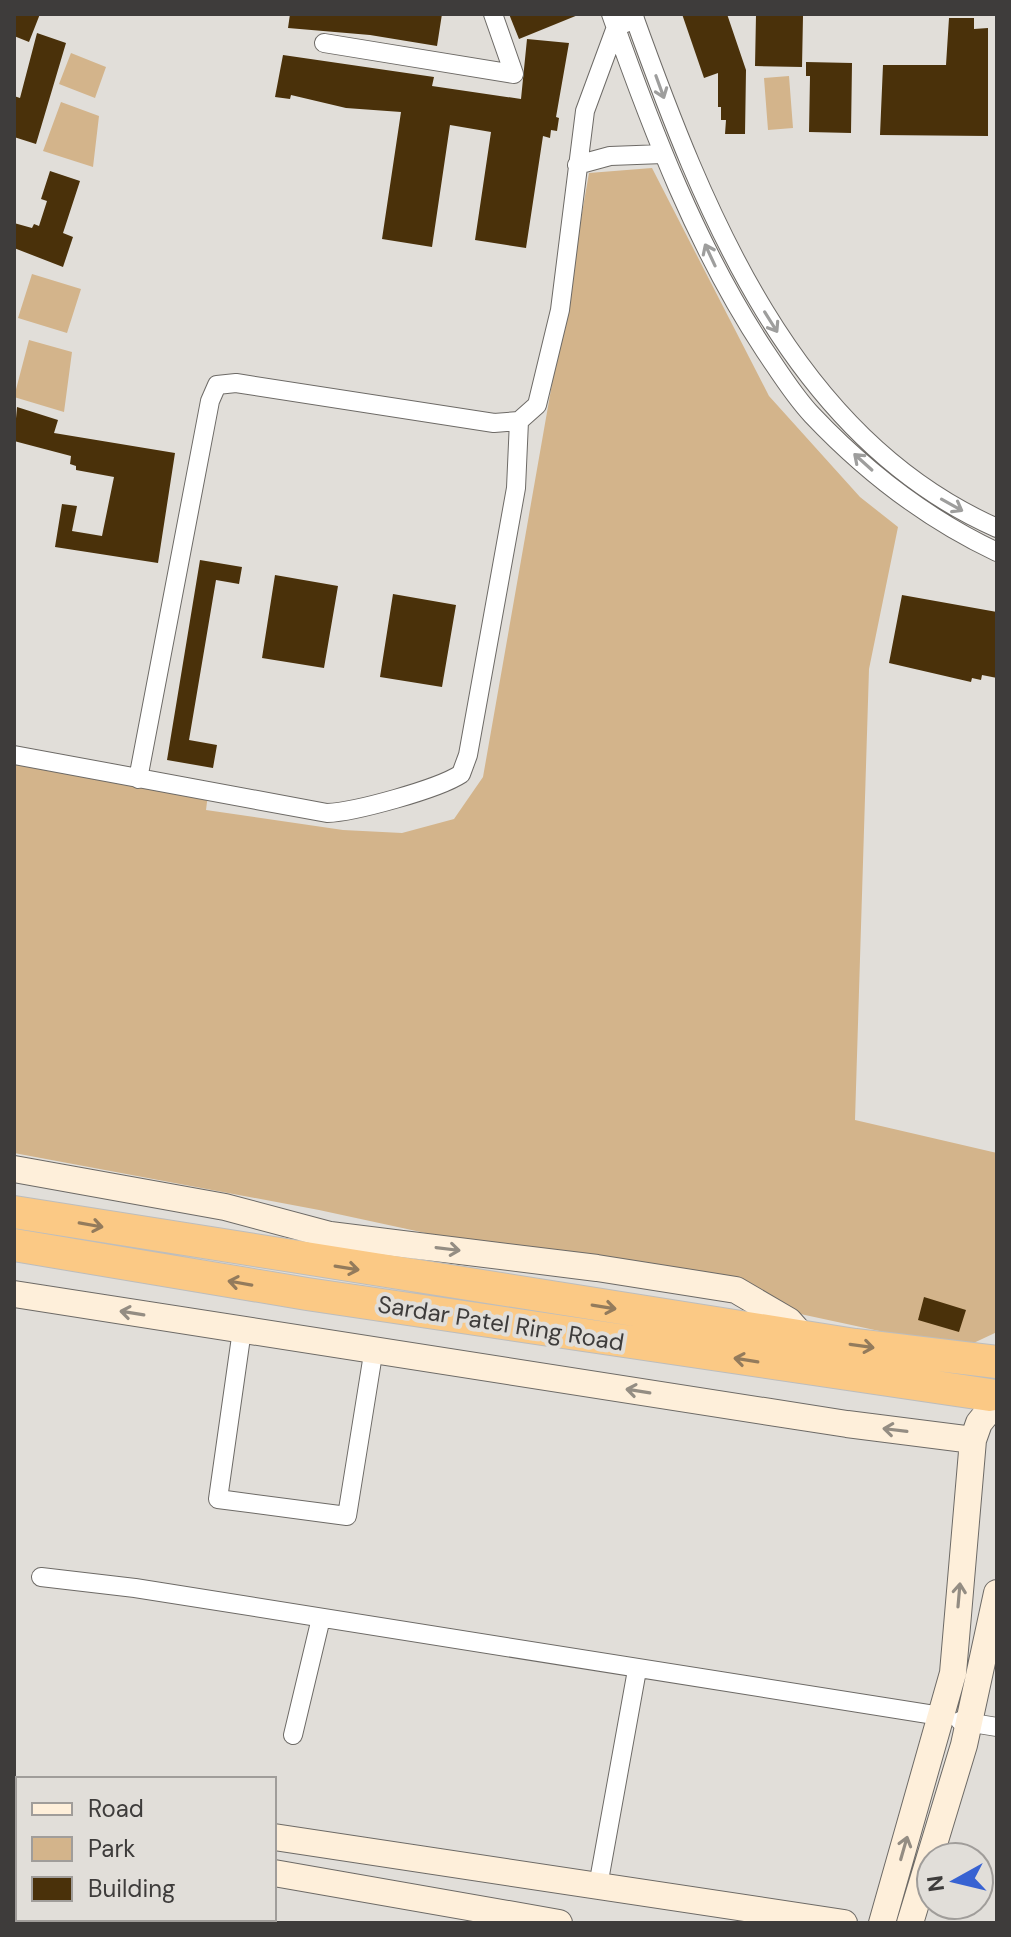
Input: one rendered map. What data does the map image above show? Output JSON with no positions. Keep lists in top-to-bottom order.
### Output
{
  "streets": {
    "highway": ["Sardar Patel Ring Road"]
  },
  "legend": ["Road", "Park", "Building"],
  "north": "left"
}
